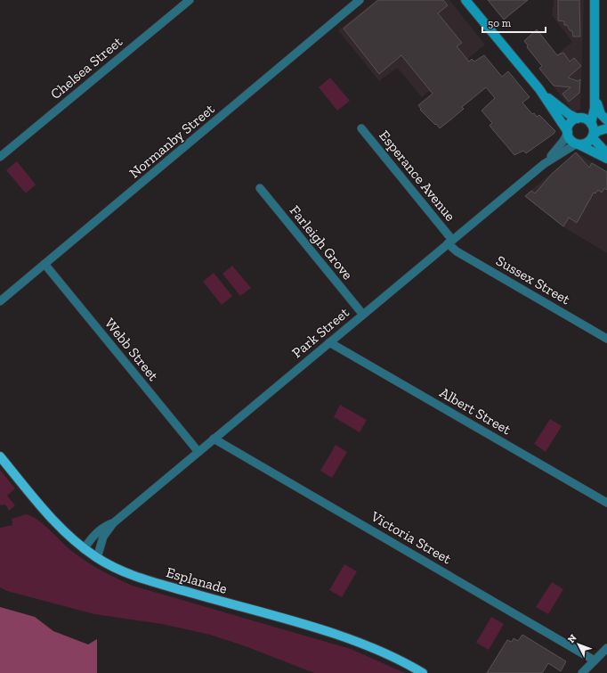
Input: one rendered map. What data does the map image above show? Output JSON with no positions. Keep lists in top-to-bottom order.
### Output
{
  "streets": {
    "main road": ["Esplanade"],
    "street": [
      "Chelsea Street",
      "Normanby Street",
      "Esperance Avenue",
      "Farleigh Grove",
      "Sussex Street",
      "Park Street",
      "Webb Street",
      "Albert Street",
      "Victoria Street"
    ]
  },
  "crossings": [
    ["Normanby Street", "Webb Street"],
    ["Esperance Avenue", "Sussex Street"],
    ["Esperance Avenue", "Park Street"],
    ["Farleigh Grove", "Park Street"],
    ["Sussex Street", "Park Street"],
    ["Park Street", "Webb Street"],
    ["Park Street", "Albert Street"],
    ["Park Street", "Victoria Street"],
    ["Park Street", "Esplanade"]
  ],
  "scale_bar": "50 m",
  "north": "top left"
}
